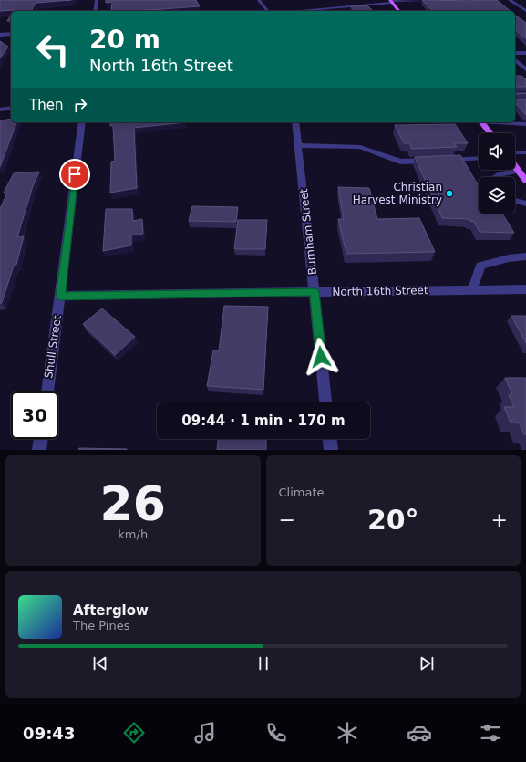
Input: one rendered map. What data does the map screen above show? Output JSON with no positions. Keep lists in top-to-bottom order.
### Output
{
  "streets": {
    "street": ["Burnham Street", "North 16th Street", "Shull Street"]
  },
  "crossings": [
    ["Burnham Street", "North 16th Street"],
    ["North 16th Street", "Shull Street"]
  ],
  "places": ["Christian Harvest Ministry"],
  "page": {
    "turn": ["20 m", "North 16th Street"],
    "then": "Then",
    "limit": "30",
    "trip": "09:44 · 1 min · 170 m",
    "tile": [
      ["26", "km/h"],
      "Climate"
    ],
    "heat": ["−", "20°", "+"],
    "song": ["Afterglow", "The Pines"],
    "tabs": "09:43"
  }
}
